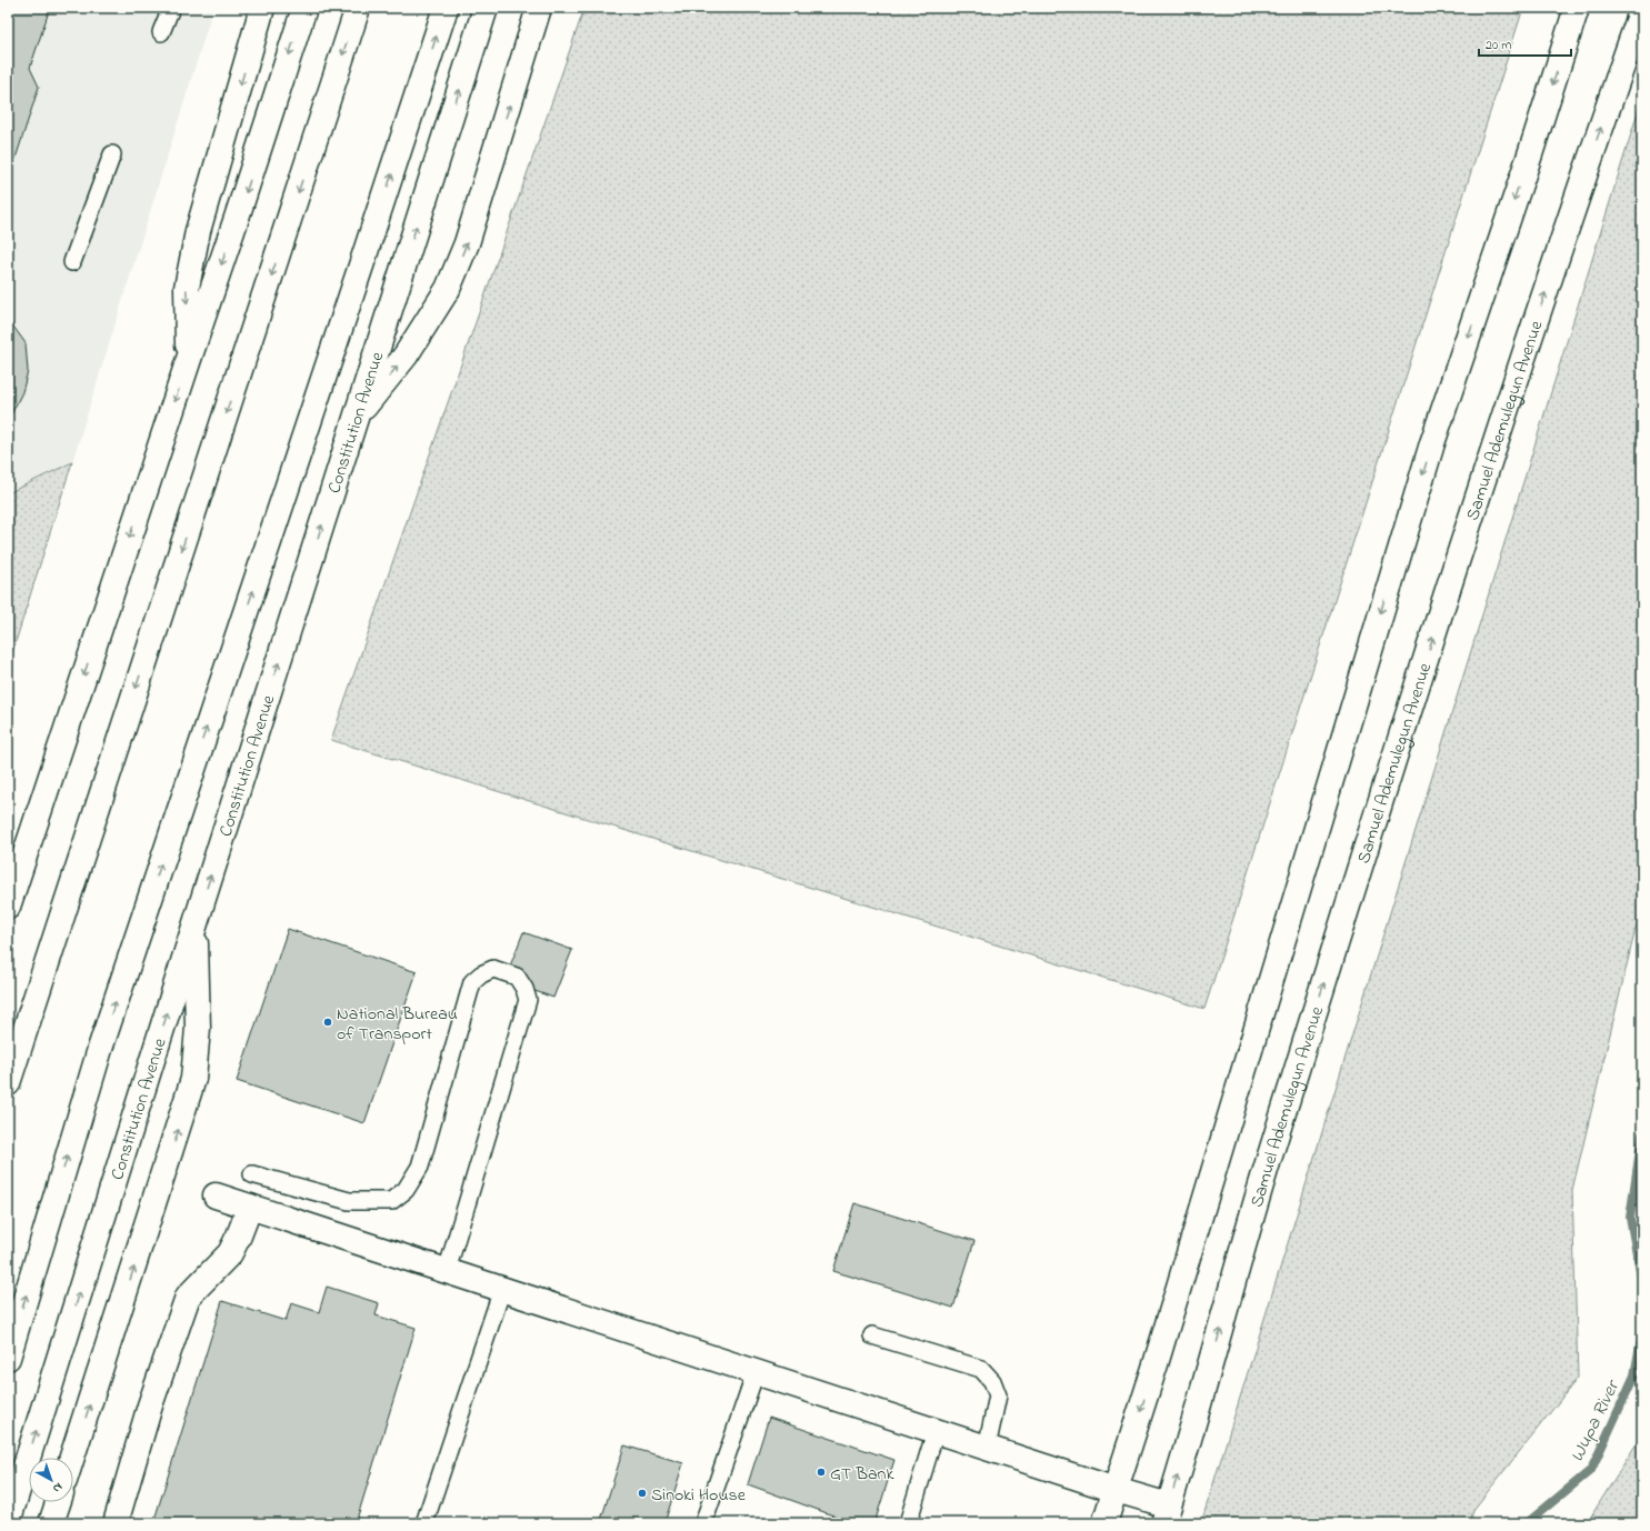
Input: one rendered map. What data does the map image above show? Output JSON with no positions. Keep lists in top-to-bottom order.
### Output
{
  "streets": {
    "main road": ["Samuel Ademulegun Avenue", "Constitution Avenue"]
  },
  "water": ["Wupa River"],
  "places": ["National Bureau of Transport", "GT Bank", "Sinoki House"],
  "scale_bar": "20 m",
  "north": "bottom right"
}
